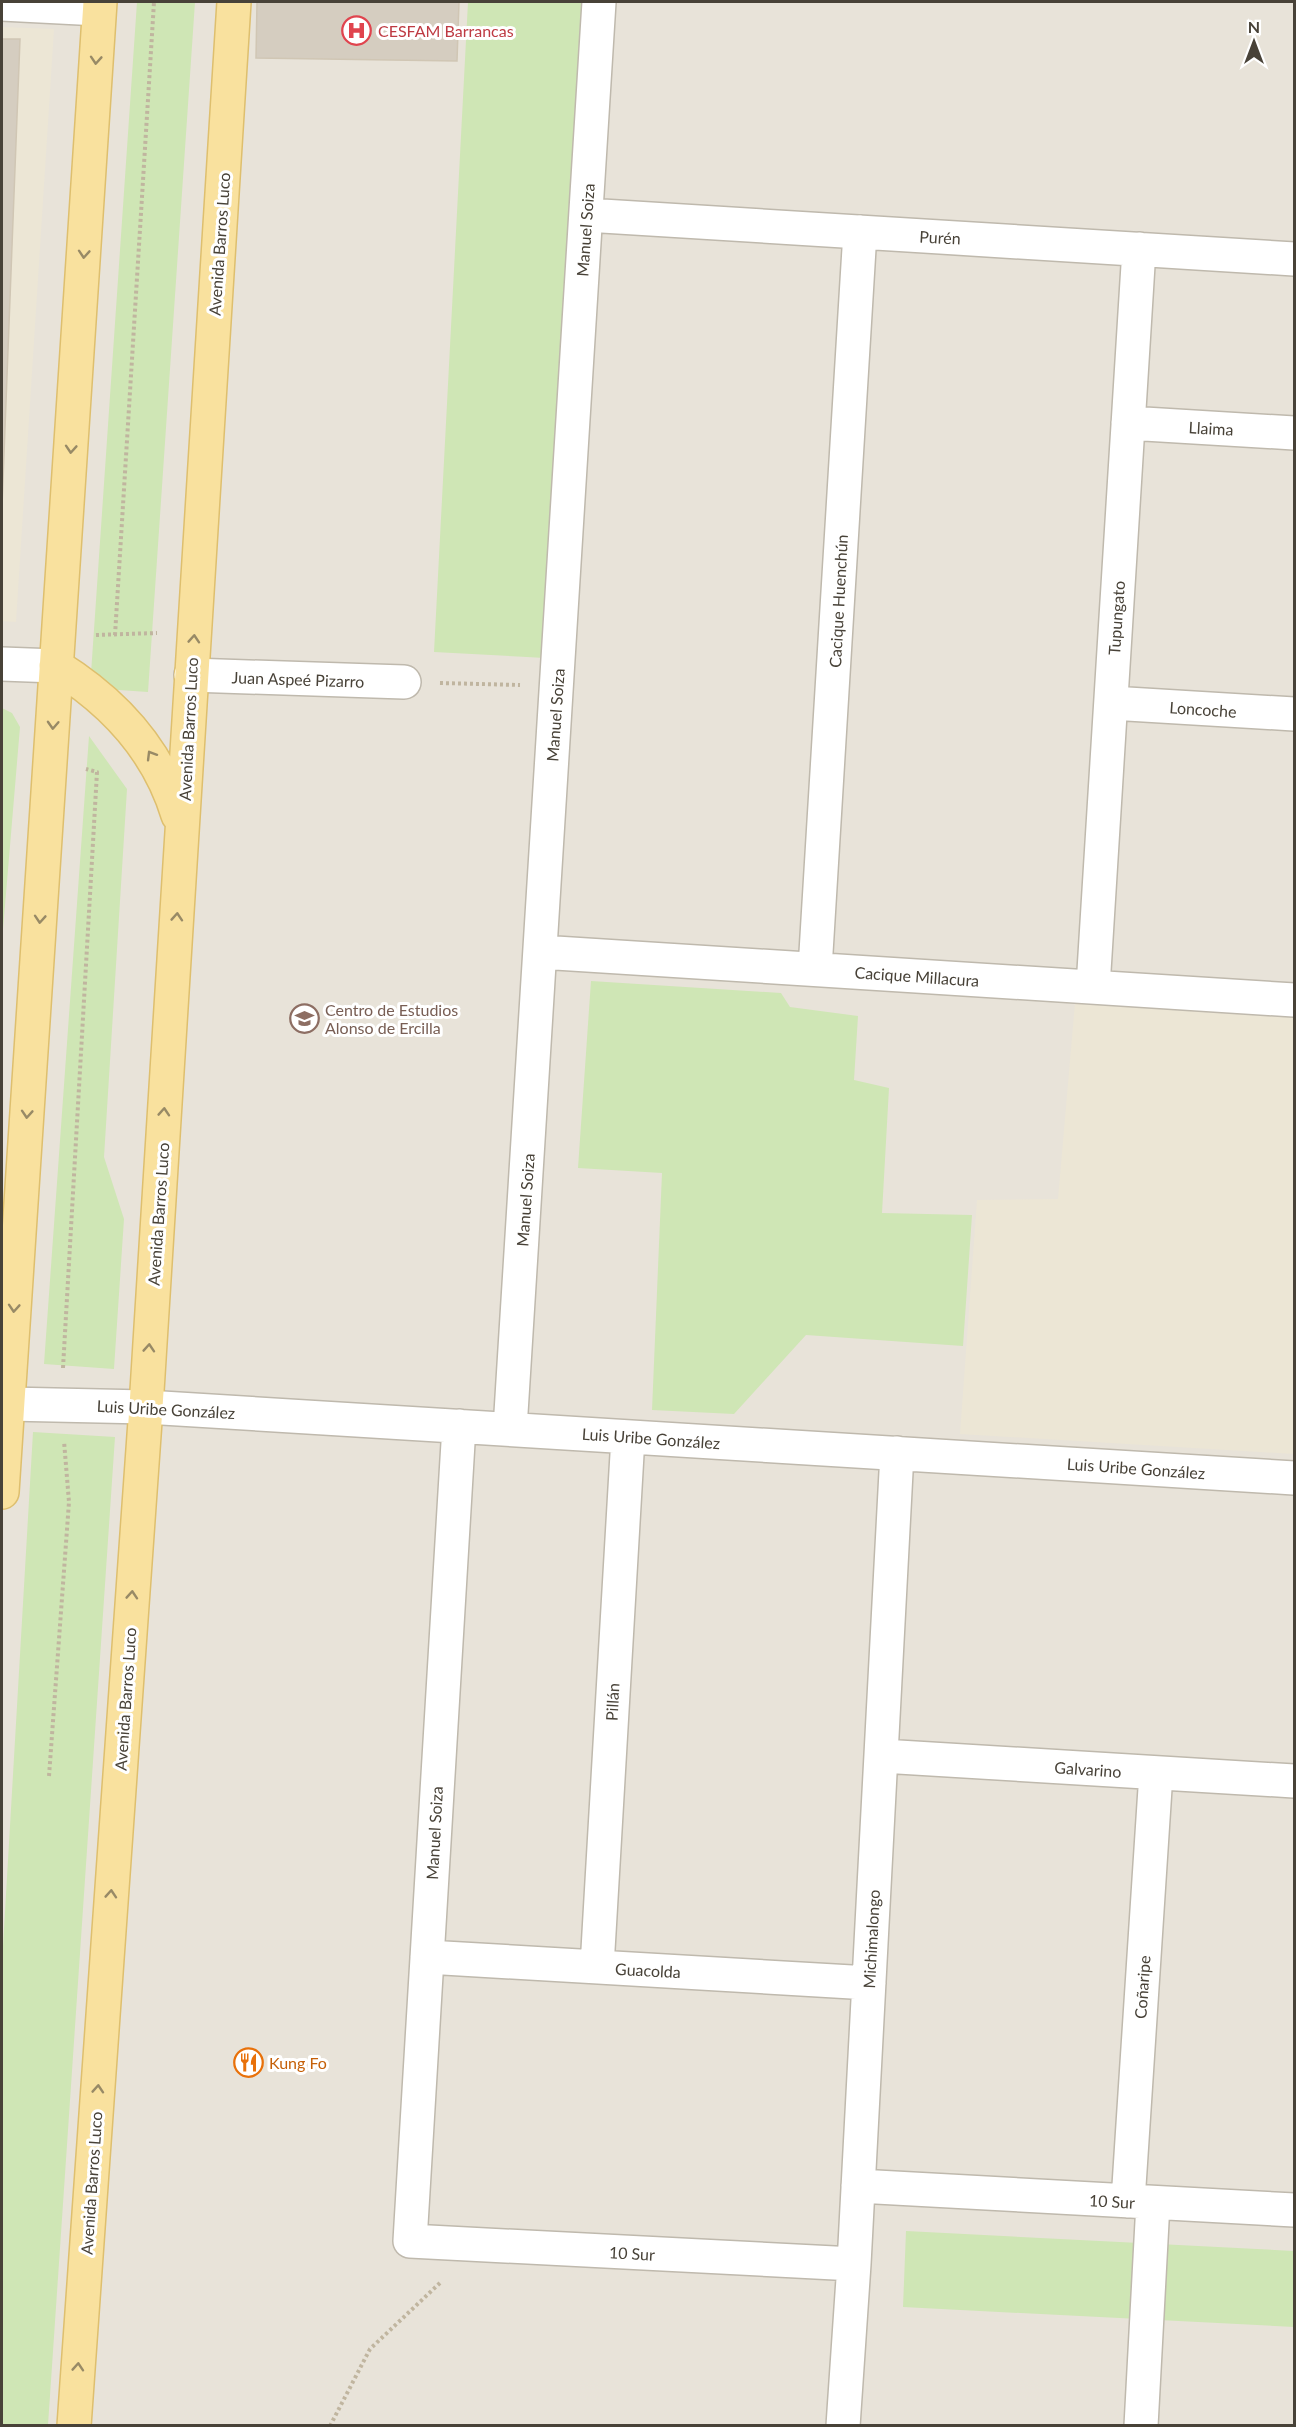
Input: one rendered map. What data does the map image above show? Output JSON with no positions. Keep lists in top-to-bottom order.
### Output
{
  "streets": {
    "main road": ["Avenida Barros Luco"],
    "street": [
      "Manuel Soiza",
      "Purén",
      "Llaima",
      "Cacique Huenchún",
      "Tupungato",
      "Juan Aspeé Pizarro",
      "Loncoche",
      "Cacique Millacura",
      "Luis Uribe González",
      "Pillán",
      "Galvarino",
      "Michimalongo",
      "Guacolda",
      "Coñaripe",
      "10 Sur"
    ]
  },
  "crossings": [
    ["Manuel Soiza", "Purén"],
    ["Manuel Soiza", "Cacique Millacura"],
    ["Manuel Soiza", "Luis Uribe González"],
    ["Manuel Soiza", "Guacolda"],
    ["Manuel Soiza", "10 Sur"],
    ["Purén", "Cacique Huenchún"],
    ["Purén", "Tupungato"],
    ["Avenida Barros Luco", "Juan Aspeé Pizarro"],
    ["Avenida Barros Luco", "Luis Uribe González"],
    ["Llaima", "Tupungato"],
    ["Cacique Huenchún", "Cacique Millacura"],
    ["Tupungato", "Loncoche"],
    ["Tupungato", "Cacique Millacura"],
    ["Luis Uribe González", "Pillán"],
    ["Luis Uribe González", "Michimalongo"],
    ["Pillán", "Guacolda"],
    ["Galvarino", "Michimalongo"],
    ["Galvarino", "Coñaripe"],
    ["Michimalongo", "Guacolda"],
    ["Michimalongo", "10 Sur"],
    ["Coñaripe", "10 Sur"]
  ],
  "places": {
    "hospital": ["CESFAM Barrancas"],
    "school or university": ["Centro de Estudios Alonso de Ercilla"],
    "restaurant": ["Kung Fo"]
  },
  "north": "top"
}
